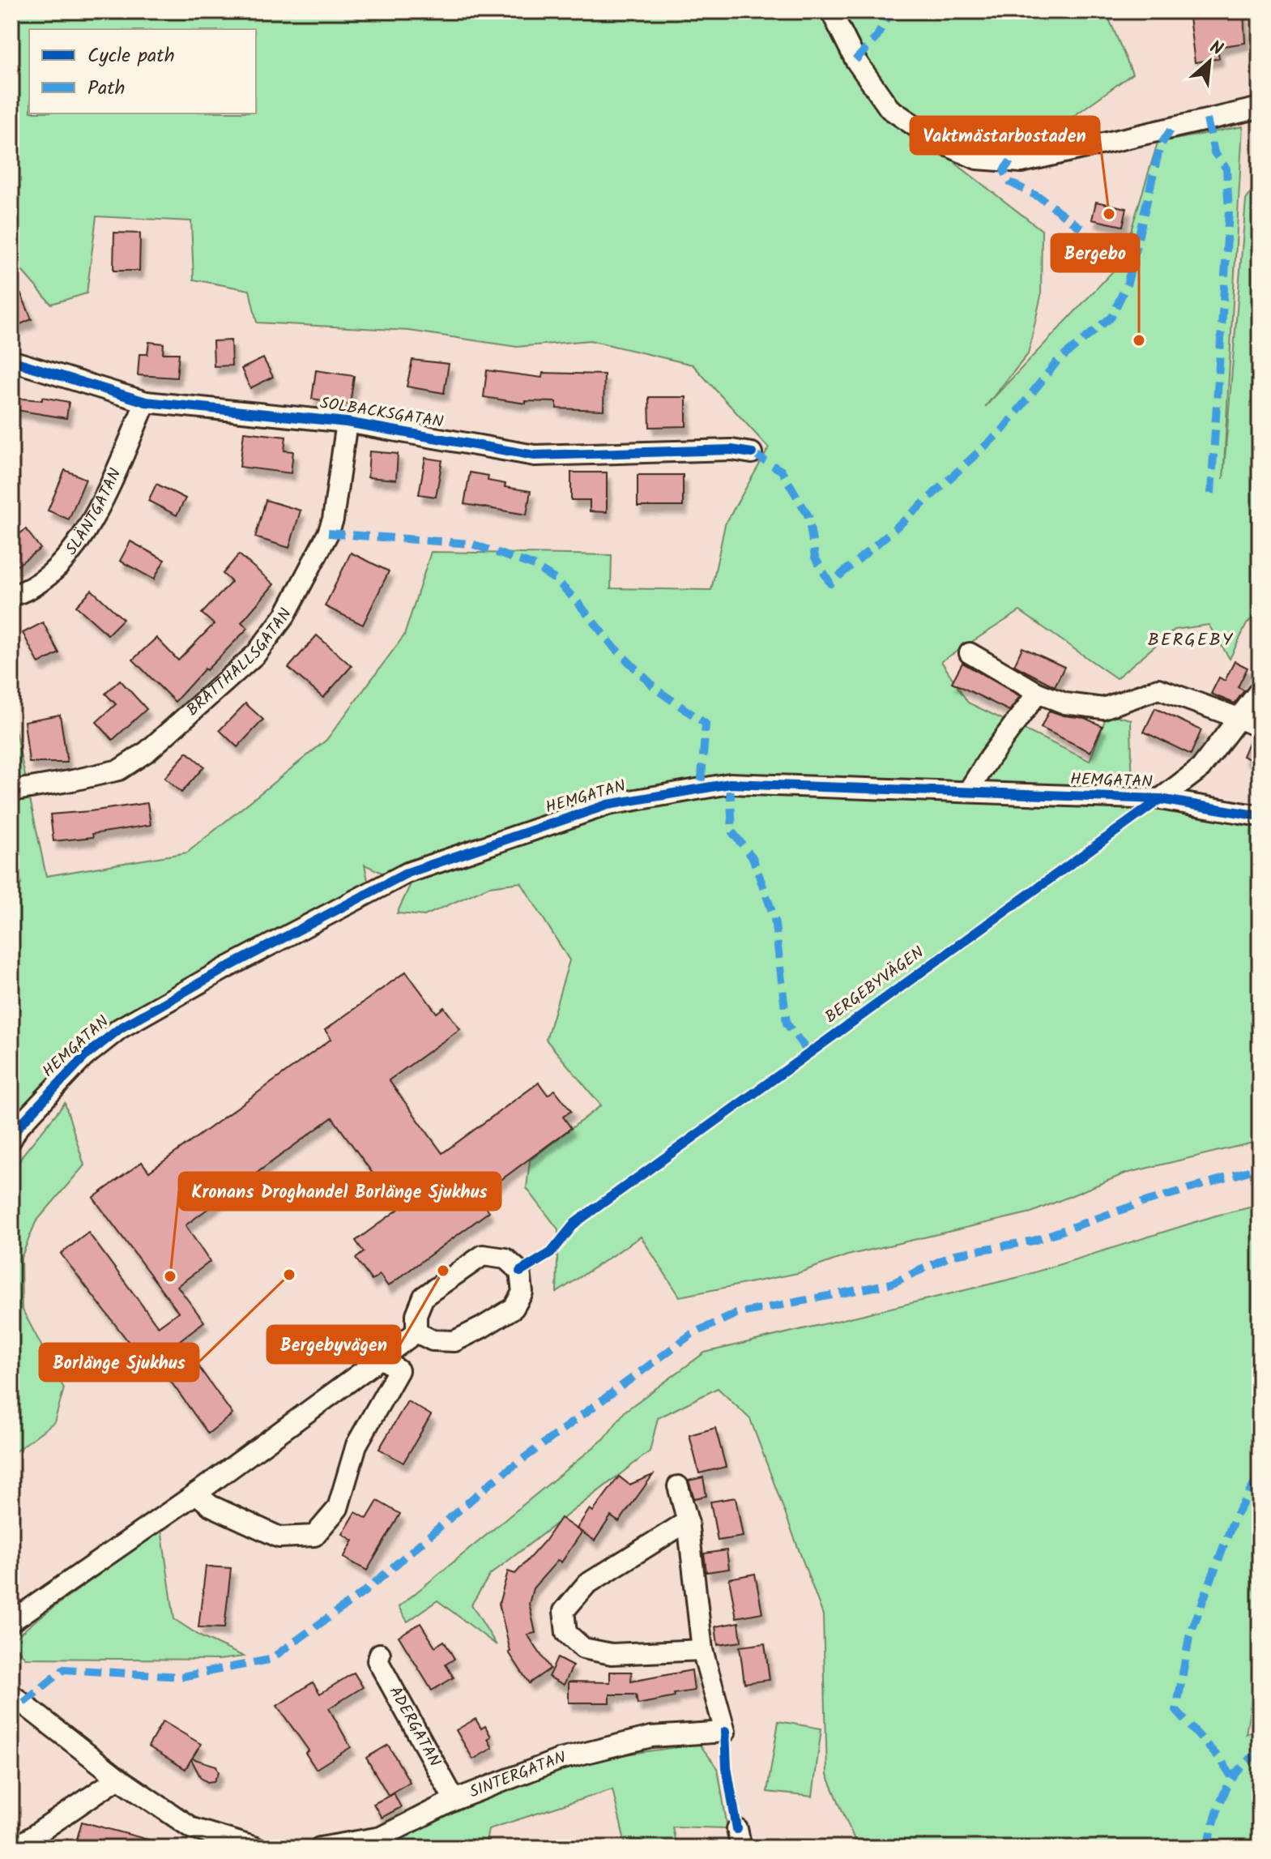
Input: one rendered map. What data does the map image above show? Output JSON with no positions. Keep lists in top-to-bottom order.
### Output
{
  "streets": {
    "street": [
      "SOLBACKSGATAN",
      "SLÄNTGATAN",
      "BRÄTTHÄLLSGATAN",
      "HEMGATAN",
      "ÅDERGATAN",
      "SINTERGATAN"
    ],
    "cycle path": ["BERGEBYVÄGEN"]
  },
  "crossings": [
    ["SOLBACKSGATAN", "SLÄNTGATAN"],
    ["SOLBACKSGATAN", "BRÄTTHÄLLSGATAN"],
    ["ÅDERGATAN", "SINTERGATAN"]
  ],
  "districts": ["BERGEBY"],
  "places": [
    "Vaktmästarbostaden",
    "Bergebo",
    "Bergebyvägen",
    "Borlänge Sjukhus",
    "Kronans Droghandel Borlänge Sjukhus"
  ],
  "legend": ["Cycle path", "Path"],
  "north": "top right"
}
